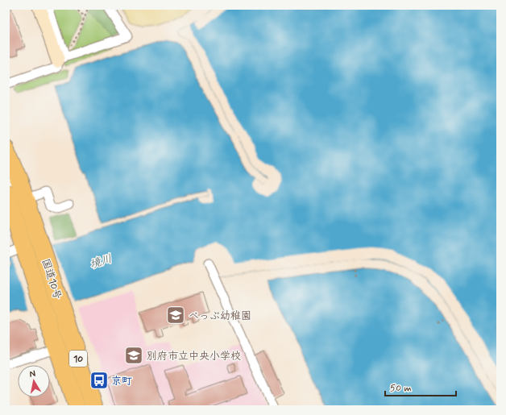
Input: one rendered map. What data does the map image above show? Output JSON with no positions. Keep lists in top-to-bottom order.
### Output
{
  "streets": {
    "highway": ["国道10号", "10"]
  },
  "water": ["境川"],
  "places": {
    "school or university": ["べっぷ幼稚園", "別府市立中央小学校"],
    "bus stop": ["京町"]
  },
  "scale_bar": "50 m",
  "north": "top"
}
